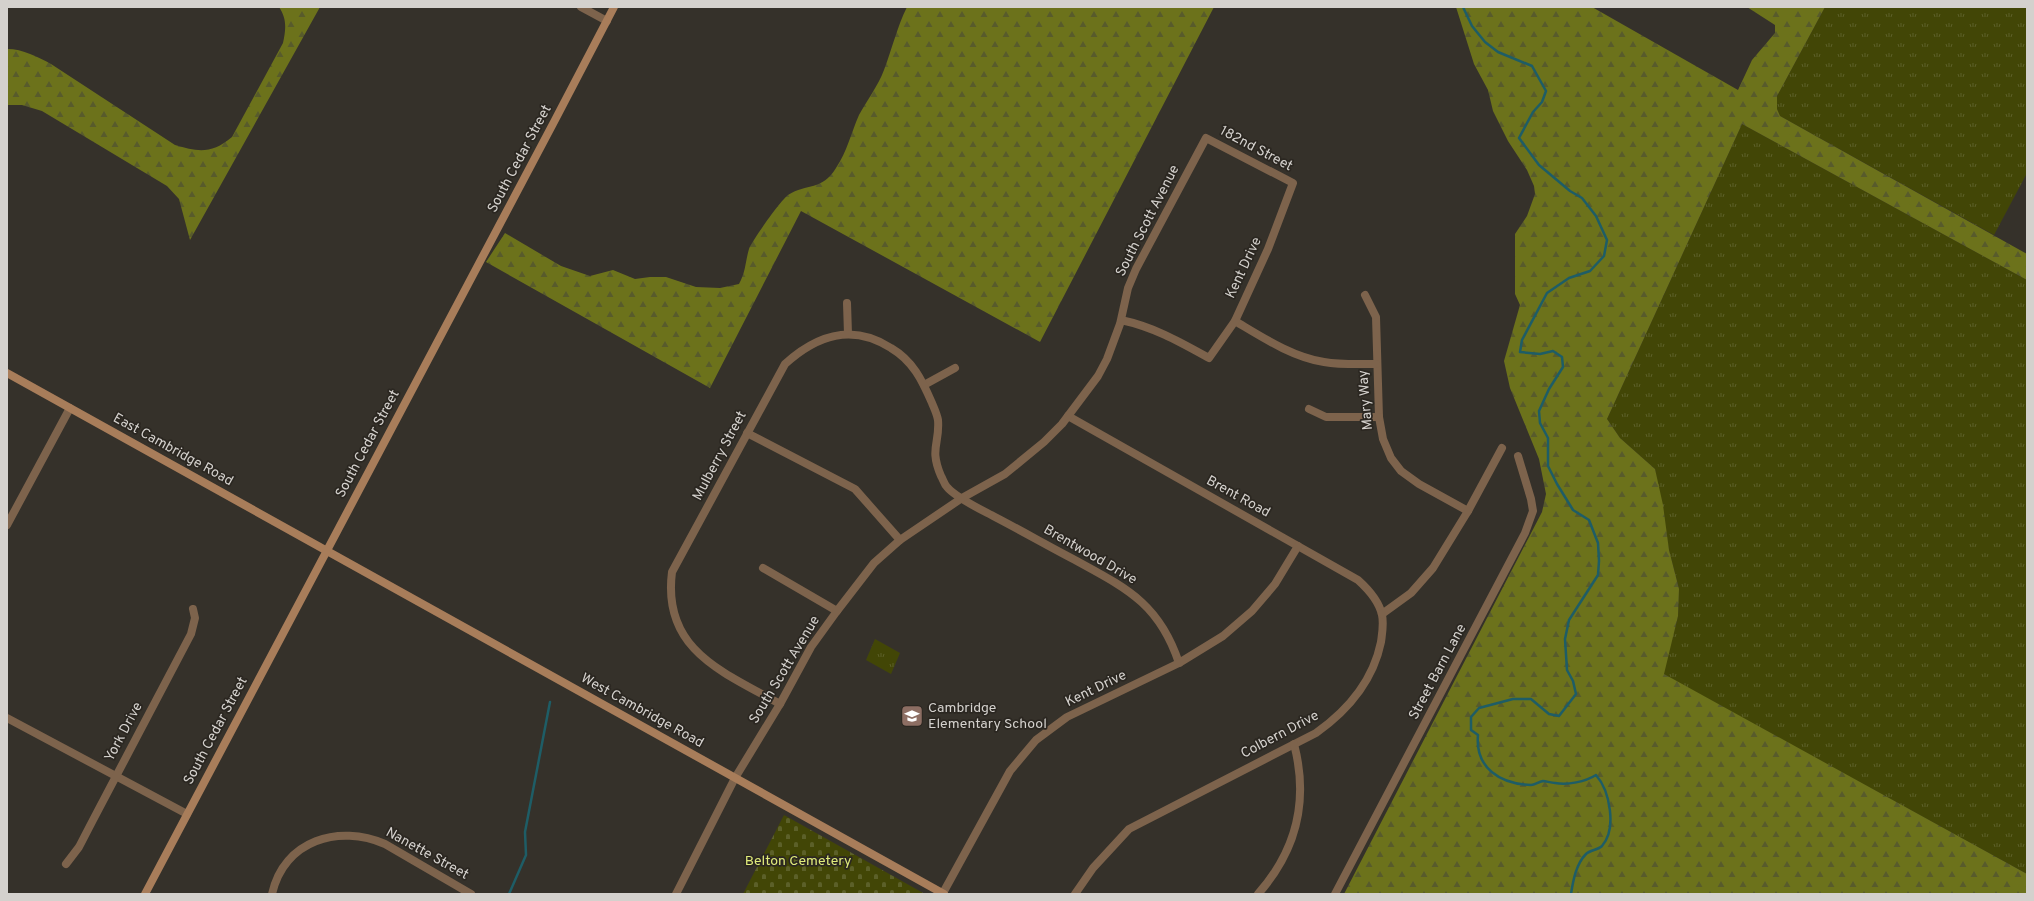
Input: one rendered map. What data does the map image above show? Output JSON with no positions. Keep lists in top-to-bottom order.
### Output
{
  "streets": {
    "street": [
      "182nd Street",
      "South Cedar Street",
      "South Scott Avenue",
      "Kent Drive",
      "Mary Way",
      "East Cambridge Road",
      "Mulberry Street",
      "Brent Road",
      "Brentwood Drive",
      "Street Barn Lane",
      "West Cambridge Road",
      "York Drive",
      "Colbern Drive",
      "Nanette Street"
    ]
  },
  "crossings": [
    ["182nd Street", "South Scott Avenue"],
    ["182nd Street", "Kent Drive"],
    ["South Cedar Street", "East Cambridge Road"],
    ["South Cedar Street", "West Cambridge Road"],
    ["South Scott Avenue", "Kent Drive"],
    ["South Scott Avenue", "Mulberry Street"],
    ["South Scott Avenue", "Brent Road"],
    ["South Scott Avenue", "Brentwood Drive"],
    ["South Scott Avenue", "West Cambridge Road"],
    ["Kent Drive", "Brent Road"],
    ["Kent Drive", "Brentwood Drive"],
    ["Kent Drive", "West Cambridge Road"],
    ["East Cambridge Road", "West Cambridge Road"],
    ["Mulberry Street", "Brentwood Drive"],
    ["Brent Road", "Colbern Drive"]
  ],
  "parks": ["Belton Cemetery"],
  "places": {
    "school or university": ["Cambridge Elementary School"]
  }
}
